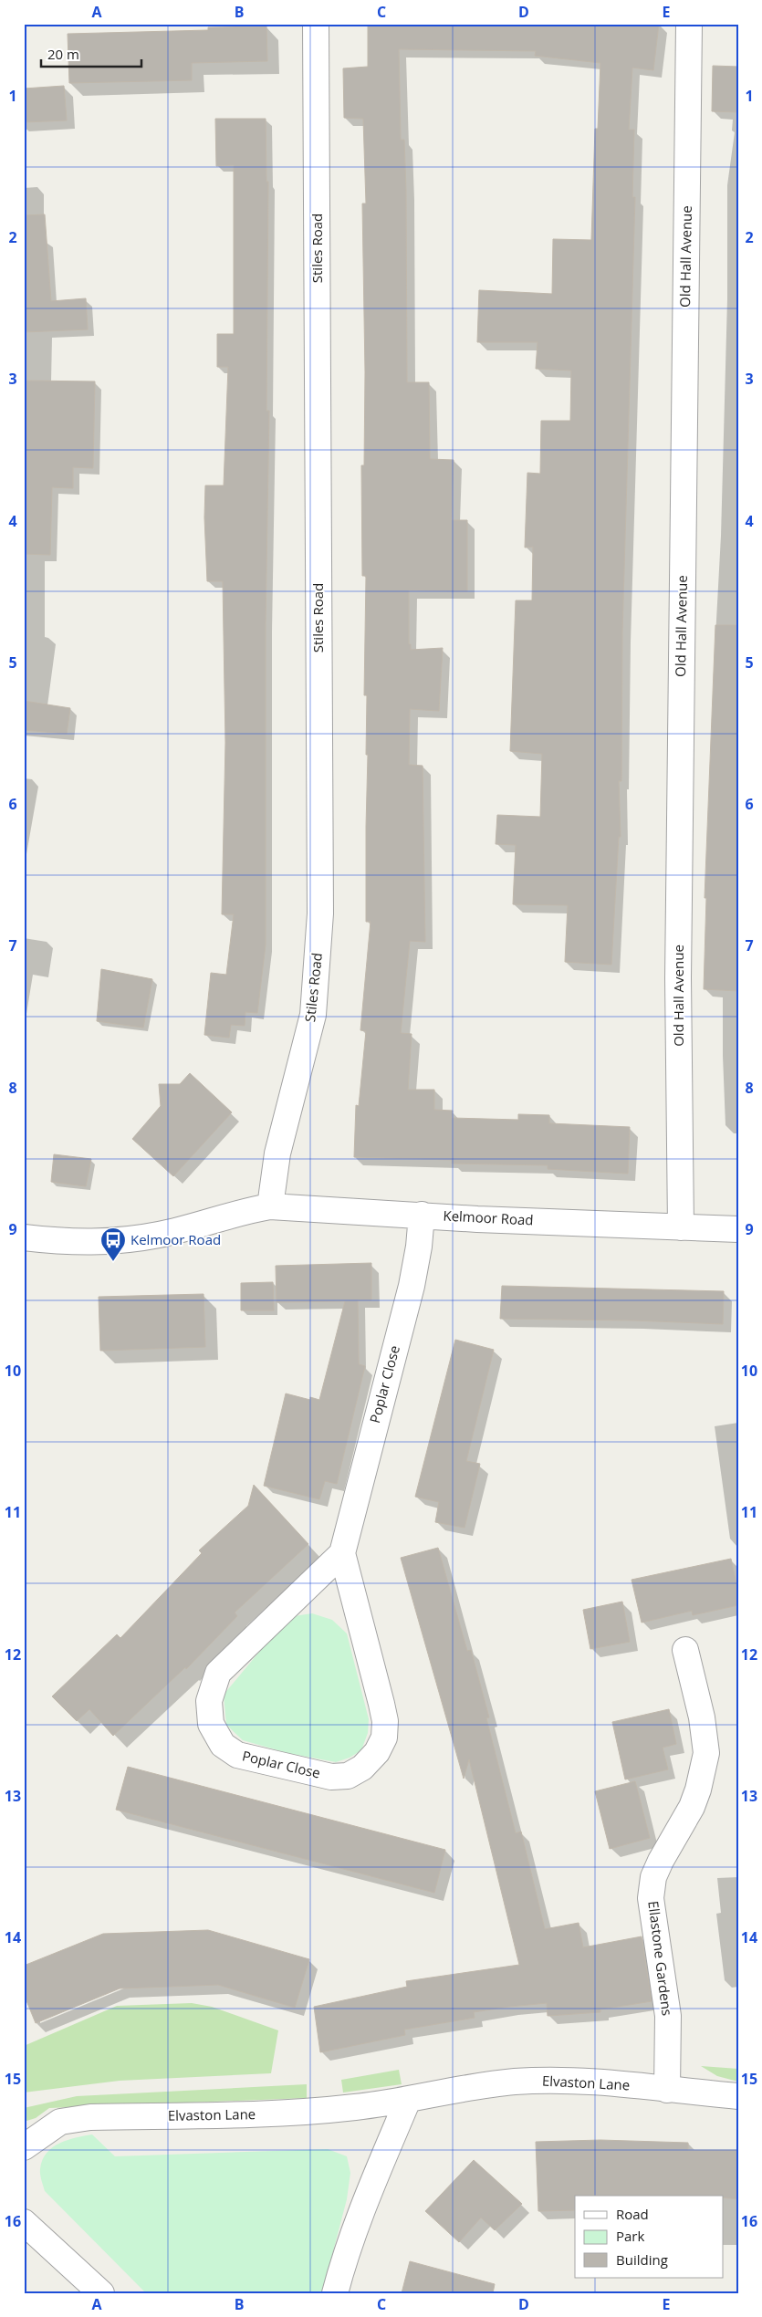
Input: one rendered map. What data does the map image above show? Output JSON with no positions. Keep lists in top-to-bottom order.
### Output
{
  "streets": {
    "street": [
      "Stiles Road",
      "Old Hall Avenue",
      "Kelmoor Road",
      "Poplar Close",
      "Ellastone Gardens",
      "Elvaston Lane"
    ]
  },
  "crossings": [
    ["Stiles Road", "Kelmoor Road"],
    ["Old Hall Avenue", "Kelmoor Road"],
    ["Kelmoor Road", "Poplar Close"],
    ["Ellastone Gardens", "Elvaston Lane"]
  ],
  "places": {
    "bus stop": ["Kelmoor Road"]
  },
  "legend": ["Road", "Park", "Building"],
  "scale_bar": "20 m",
  "grid": {
    "columns": [
      "A",
      "B",
      "C",
      "D",
      "E"
    ],
    "rows": [
      "1",
      "2",
      "3",
      "4",
      "5",
      "6",
      "7",
      "8",
      "9",
      "10",
      "11",
      "12",
      "13",
      "14",
      "15",
      "16"
    ]
  }
}
